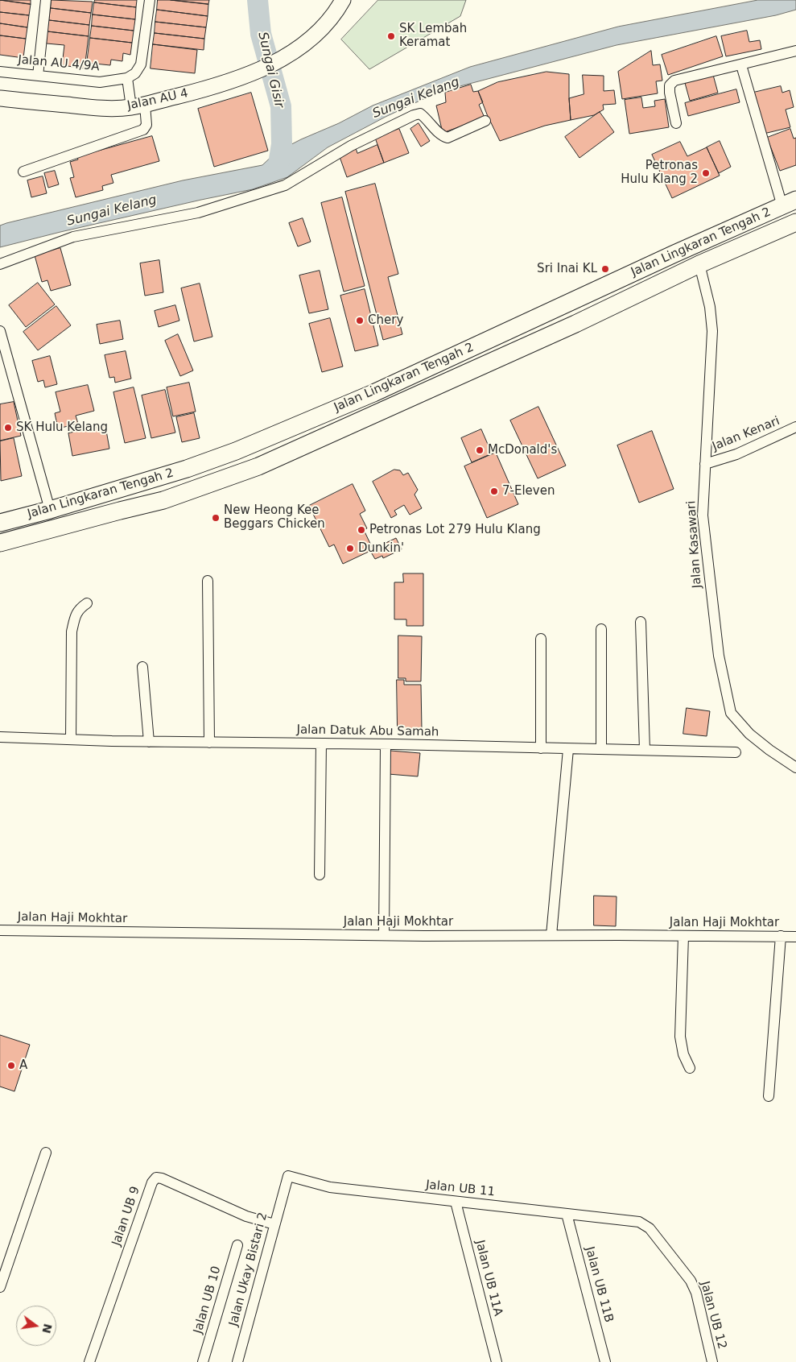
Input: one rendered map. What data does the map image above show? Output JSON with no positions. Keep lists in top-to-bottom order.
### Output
{
  "streets": {
    "highway": ["Jalan Lingkaran Tengah 2"],
    "main road": ["Jalan AU 4"],
    "street": [
      "Jalan AU 4/9A",
      "Jalan Kenari",
      "Jalan Kasawari",
      "Jalan Datuk Abu Samah",
      "Jalan Haji Mokhtar",
      "Jalan UB 11",
      "Jalan UB 9",
      "Jalan Ukay Bistari 2",
      "Jalan UB 11A",
      "Jalan UB 11B",
      "Jalan UB 10",
      "Jalan UB 12"
    ]
  },
  "crossings": [
    ["Jalan Lingkaran Tengah 2", "Jalan Kasawari"],
    ["Jalan Kenari", "Jalan Kasawari"],
    ["Jalan UB 11", "Jalan Ukay Bistari 2"],
    ["Jalan UB 11", "Jalan UB 11A"],
    ["Jalan UB 11", "Jalan UB 11B"],
    ["Jalan UB 11", "Jalan UB 12"],
    ["Jalan UB 9", "Jalan Ukay Bistari 2"]
  ],
  "water": ["Sungai Gisir", "Sungai Kelang"],
  "places": [
    "SK Lembah Keramat",
    "Petronas Hulu Klang 2",
    "Sri Inai KL",
    "Chery",
    "SK Hulu Kelang",
    "McDonald's",
    "7-Eleven",
    "New Heong Kee Beggars Chicken",
    "Petronas Lot 279 Hulu Klang",
    "Dunkin'",
    "A"
  ],
  "north": "right"
}
